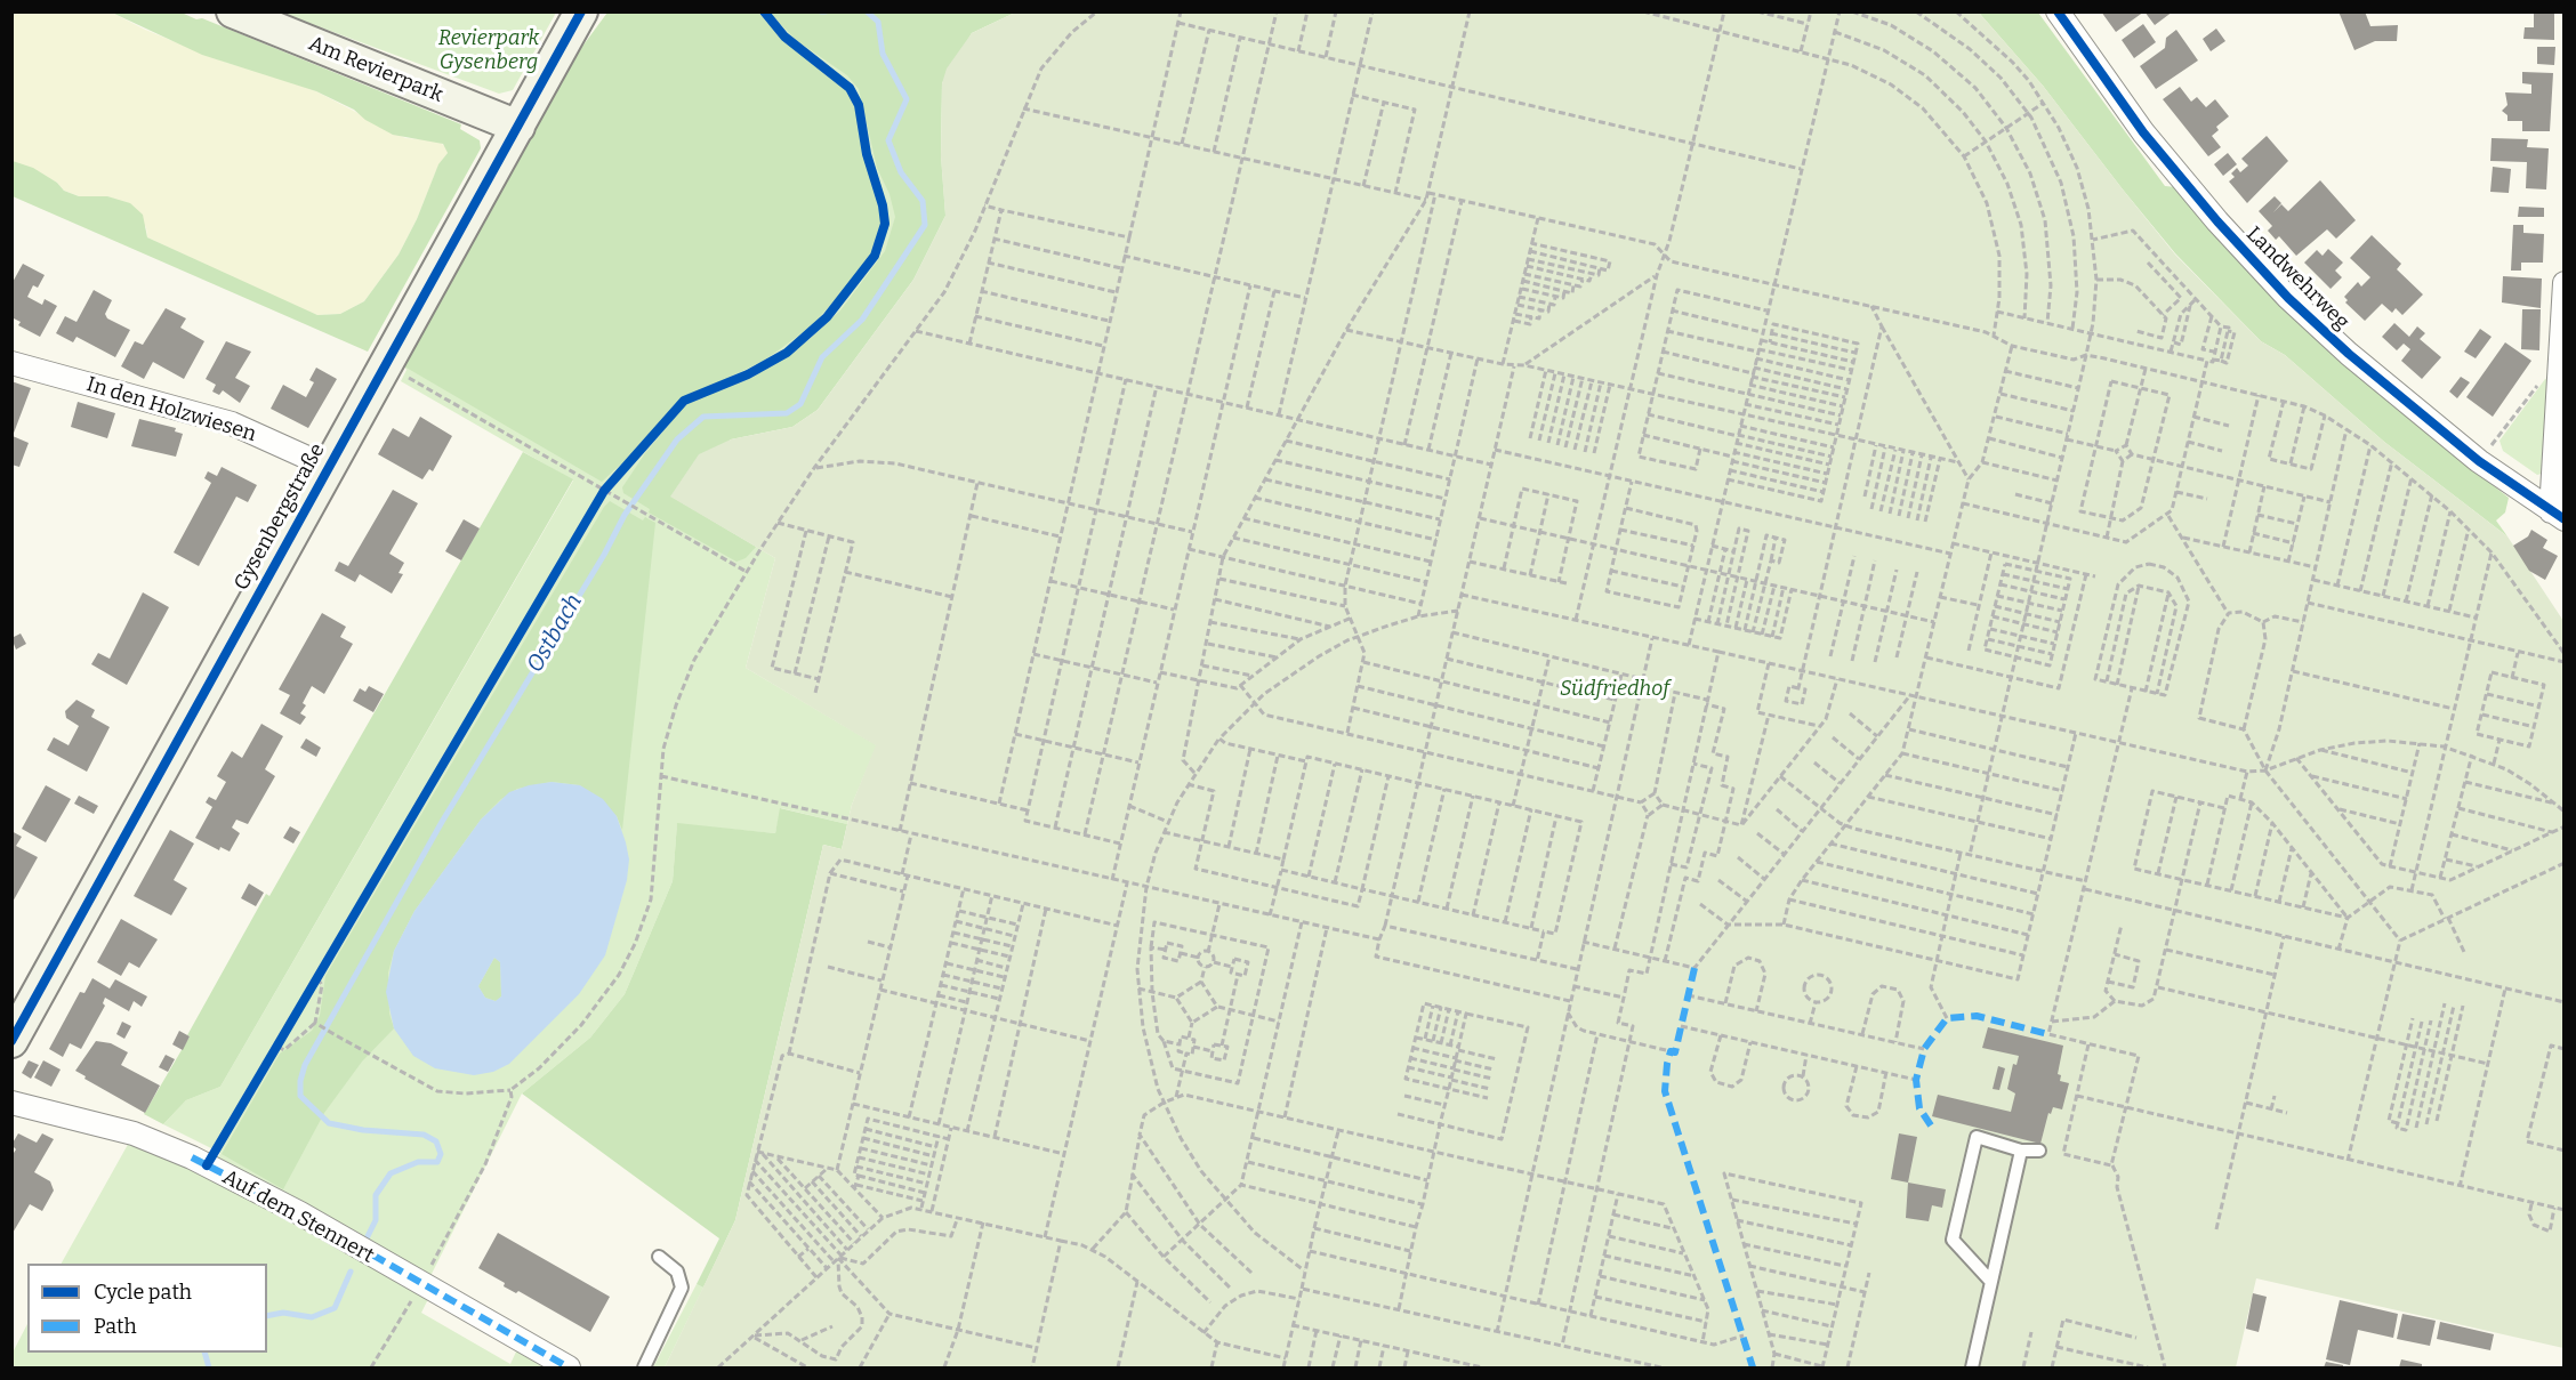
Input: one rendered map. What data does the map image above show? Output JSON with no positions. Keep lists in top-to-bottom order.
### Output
{
  "streets": {
    "street": [
      "Am Revierpark",
      "Landwehrweg",
      "In den Holzwiesen",
      "Gysenbergstraße",
      "Auf dem Stennert"
    ]
  },
  "crossings": [
    ["Am Revierpark", "Gysenbergstraße"],
    ["In den Holzwiesen", "Gysenbergstraße"]
  ],
  "water": ["Ostbach"],
  "parks": ["Revierpark Gysenberg", "Südfriedhof"],
  "legend": ["Cycle path", "Path"]
}
